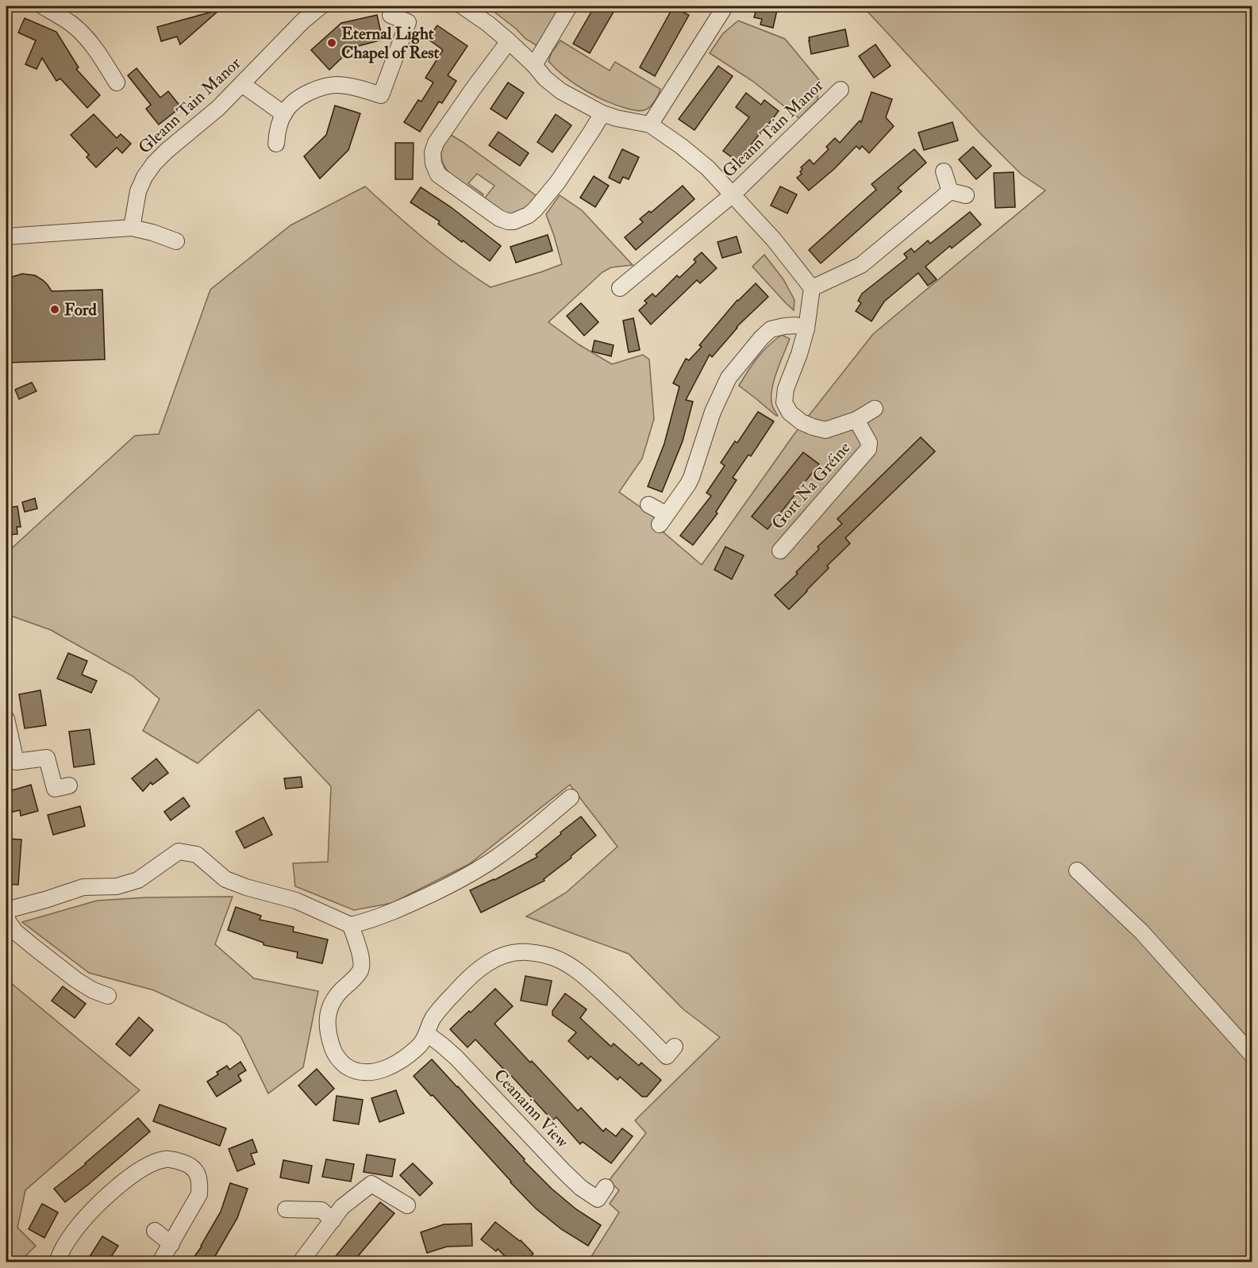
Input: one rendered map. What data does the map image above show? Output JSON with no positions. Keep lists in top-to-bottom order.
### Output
{
  "streets": {
    "street": ["Gleann Tain Manor", "Gort Na Gréine", "Ceanainn View"]
  },
  "places": ["Eternal Light Chapel of Rest", "Ford"]
}
